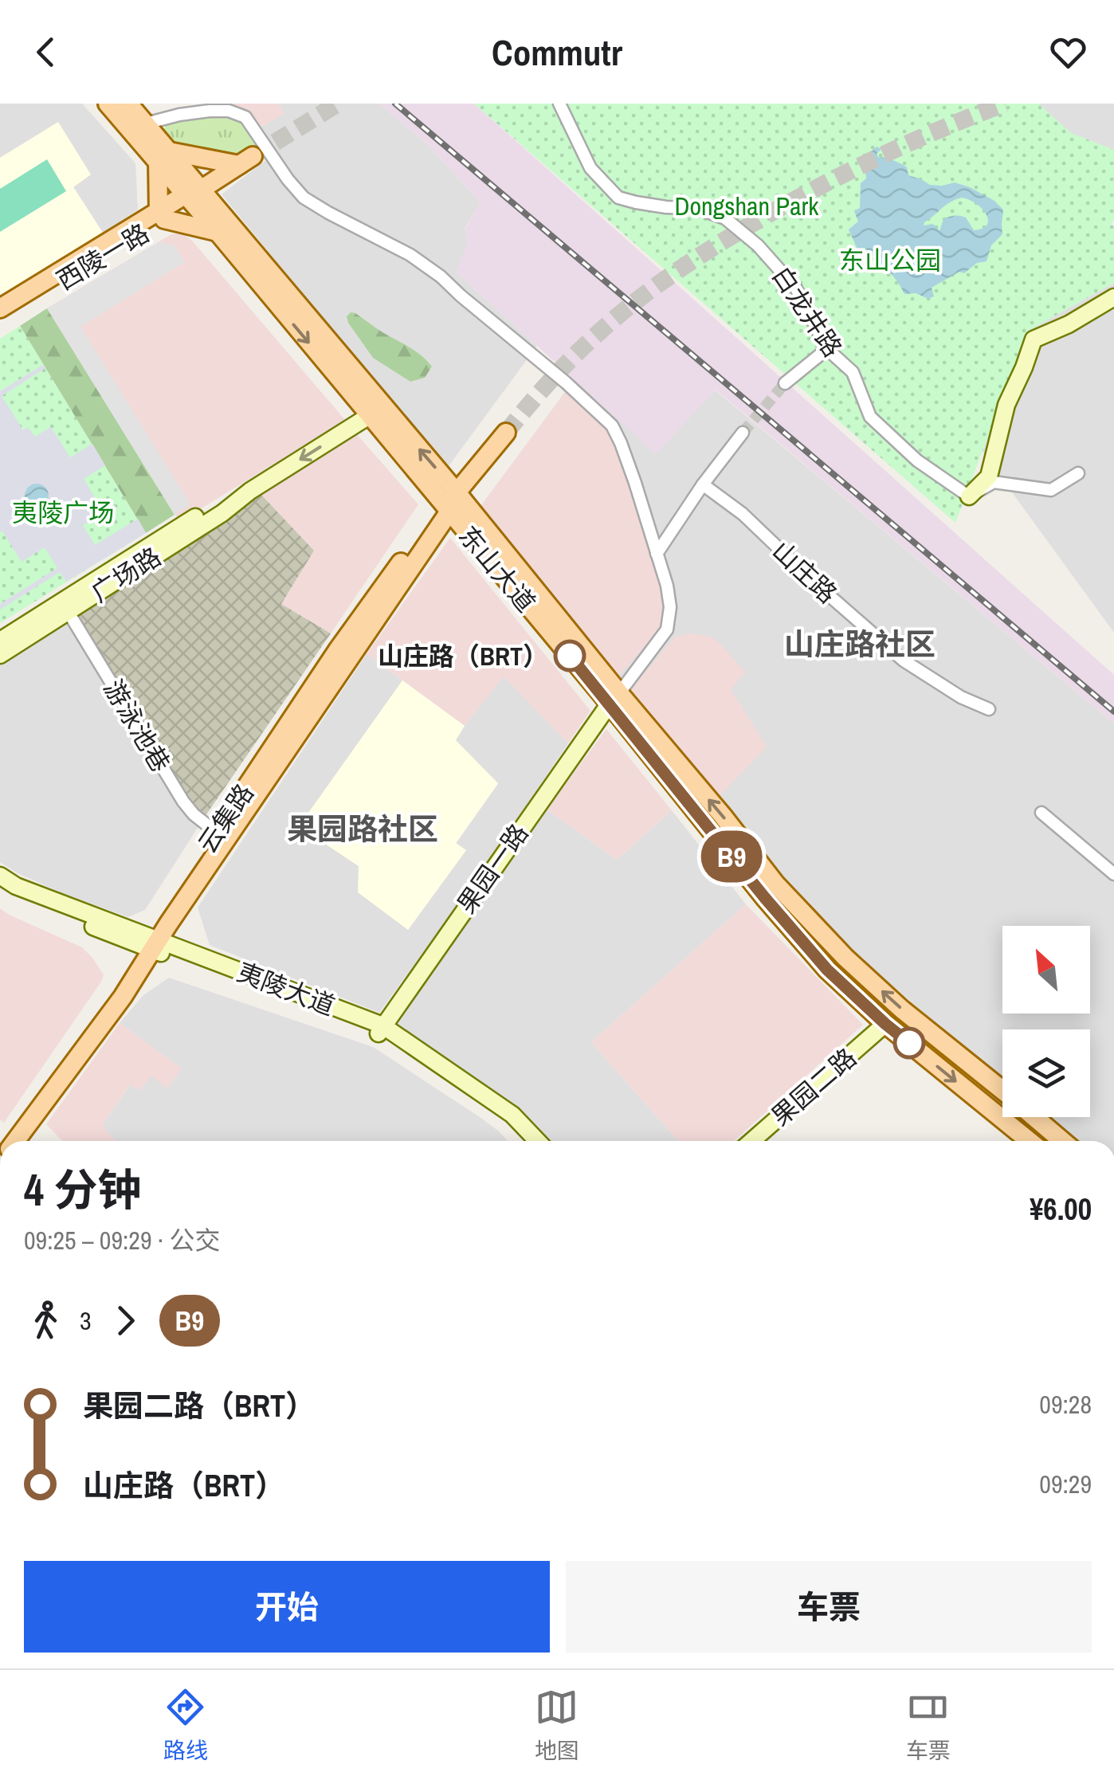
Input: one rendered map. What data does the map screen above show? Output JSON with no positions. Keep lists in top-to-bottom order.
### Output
{
  "streets": {
    "main road": ["西陵一路", "东山大道", "云集路"],
    "street": [
      "白龙井路",
      "山庄路",
      "广场路",
      "游泳池巷",
      "果园一路",
      "夷陵大道",
      "果园二路"
    ]
  },
  "crossings": [
    ["西陵一路", "东山大道"],
    ["东山大道", "广场路"],
    ["东山大道", "云集路"],
    ["东山大道", "果园一路"],
    ["东山大道", "果园二路"],
    ["广场路", "游泳池巷"],
    ["游泳池巷", "云集路"],
    ["云集路", "夷陵大道"],
    ["果园一路", "夷陵大道"]
  ],
  "districts": ["山庄路社区", "果园路社区"],
  "parks": ["Dongshan Park", "东山公园", "夷陵广场"],
  "places": ["山庄路（BRT）"],
  "lines": ["bus line B9"],
  "north": "top left",
  "page": {
    "header": "Commutr",
    "on_map": "B9",
    "heading": ["4 分钟", "09:25 – 09:29 · 公交", "¥6.00"],
    "legs": ["3", "B9"],
    "list": [
      {
        "name": "果园二路（BRT）",
        "value": "09:28"
      },
      {
        "name": "山庄路（BRT）",
        "value": "09:29"
      }
    ],
    "buttons": ["开始", "车票"],
    "tabs": ["路线", "地图", "车票"]
  }
}
